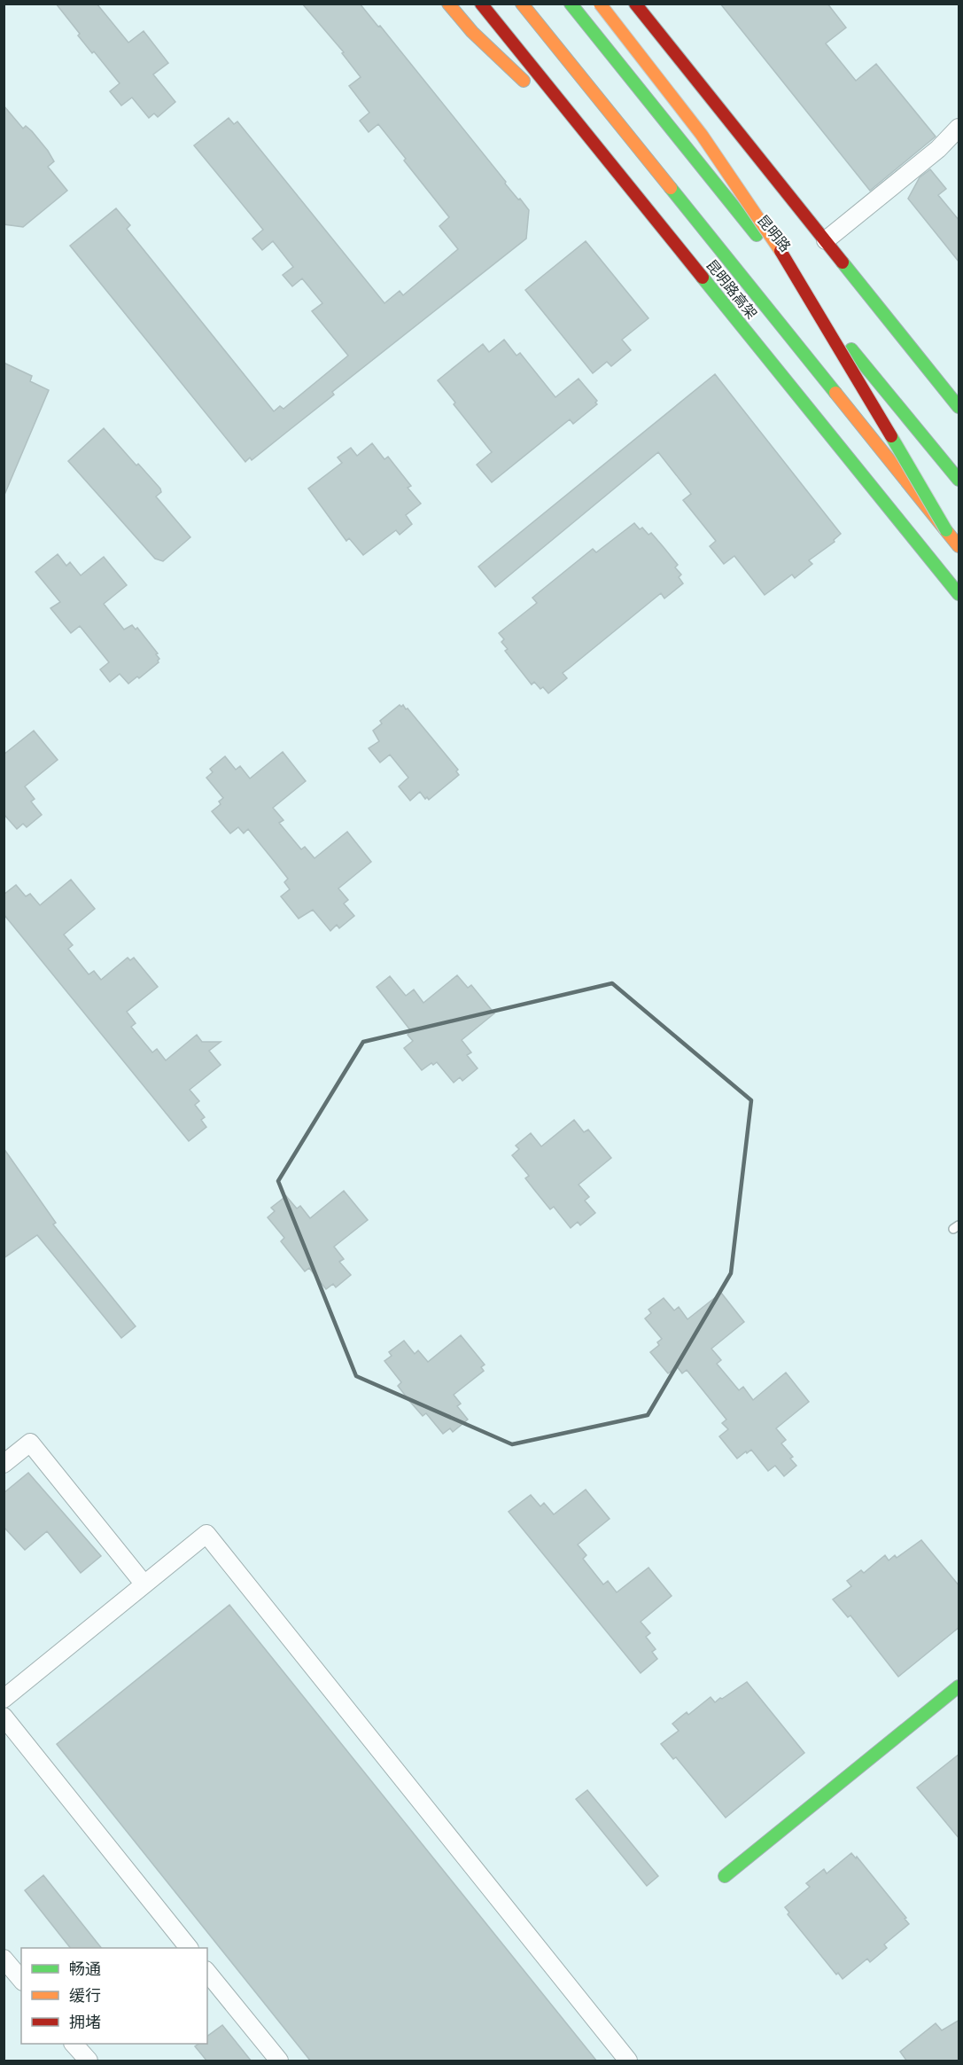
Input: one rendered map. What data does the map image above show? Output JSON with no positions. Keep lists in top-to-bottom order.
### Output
{
  "streets": {
    "main road": ["昆明路", "昆明路高架"]
  },
  "legend": ["畅通", "缓行", "拥堵"]
}
